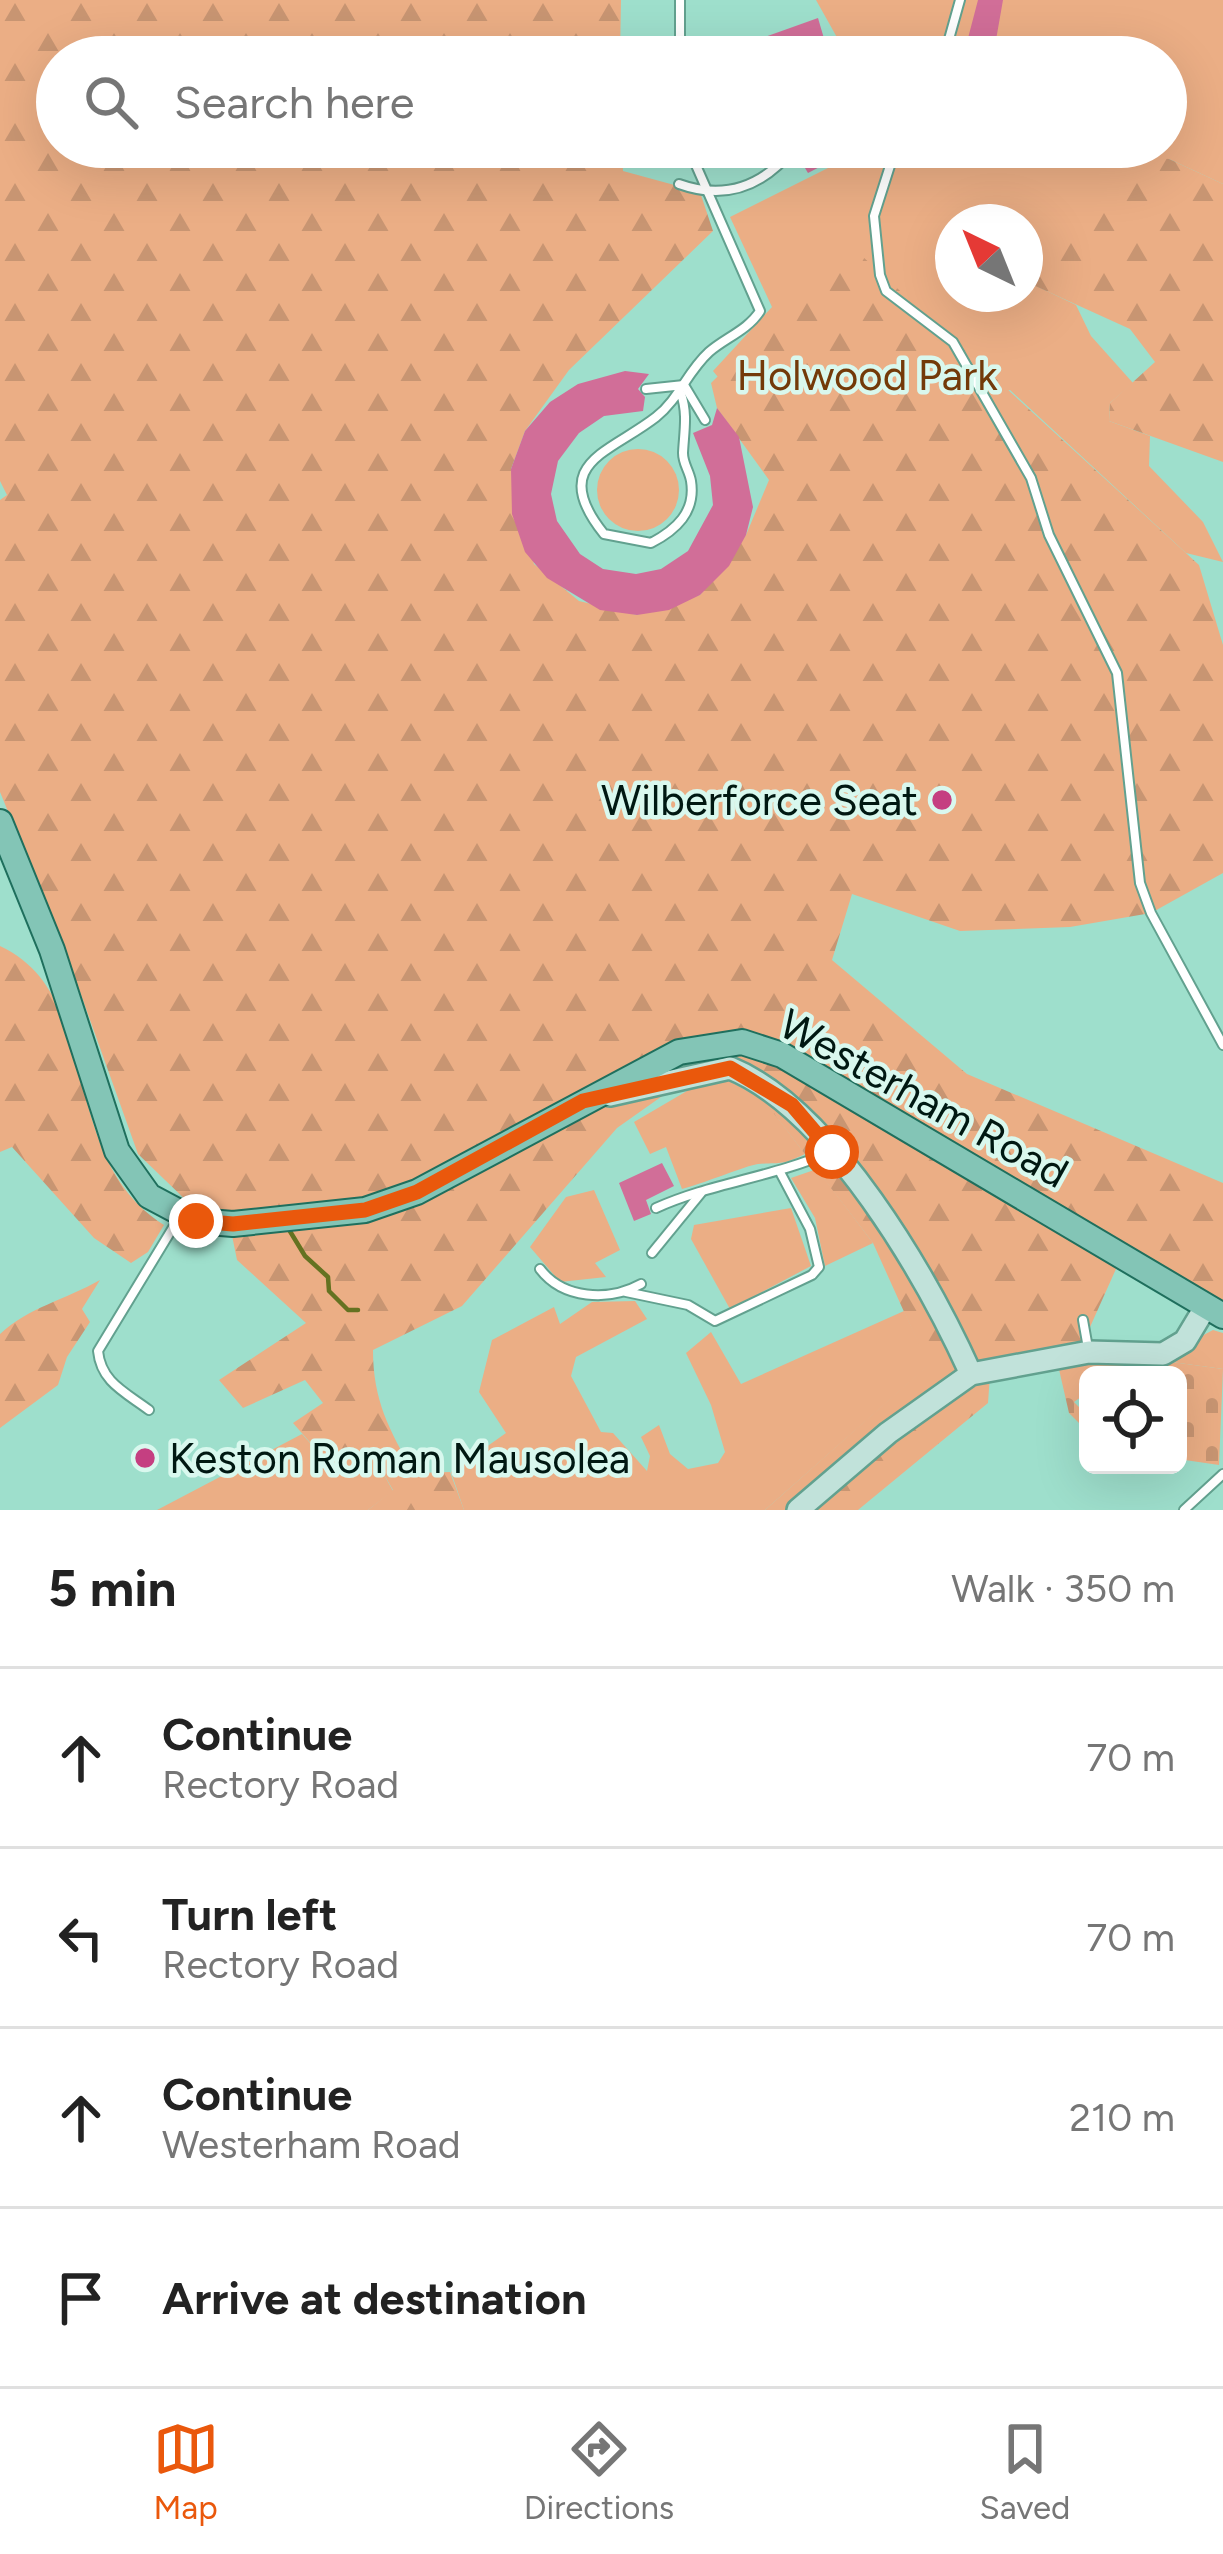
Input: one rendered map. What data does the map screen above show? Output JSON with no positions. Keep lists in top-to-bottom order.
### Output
{
  "streets": {
    "main road": ["Westerham Road"]
  },
  "parks": ["Holwood Park"],
  "places": ["Wilberforce Seat", "Keston Roman Mausolea"],
  "north": "top left",
  "page": {
    "search": "Search here",
    "heading": ["5 min", "Walk · 350 m"],
    "list": [
      ["Continue", "Rectory Road", "70 m"],
      ["Turn left", "Rectory Road", "70 m"],
      ["Continue", "Westerham Road", "210 m"],
      "Arrive at destination"
    ],
    "nav": ["Map", "Directions", "Saved"]
  }
}
